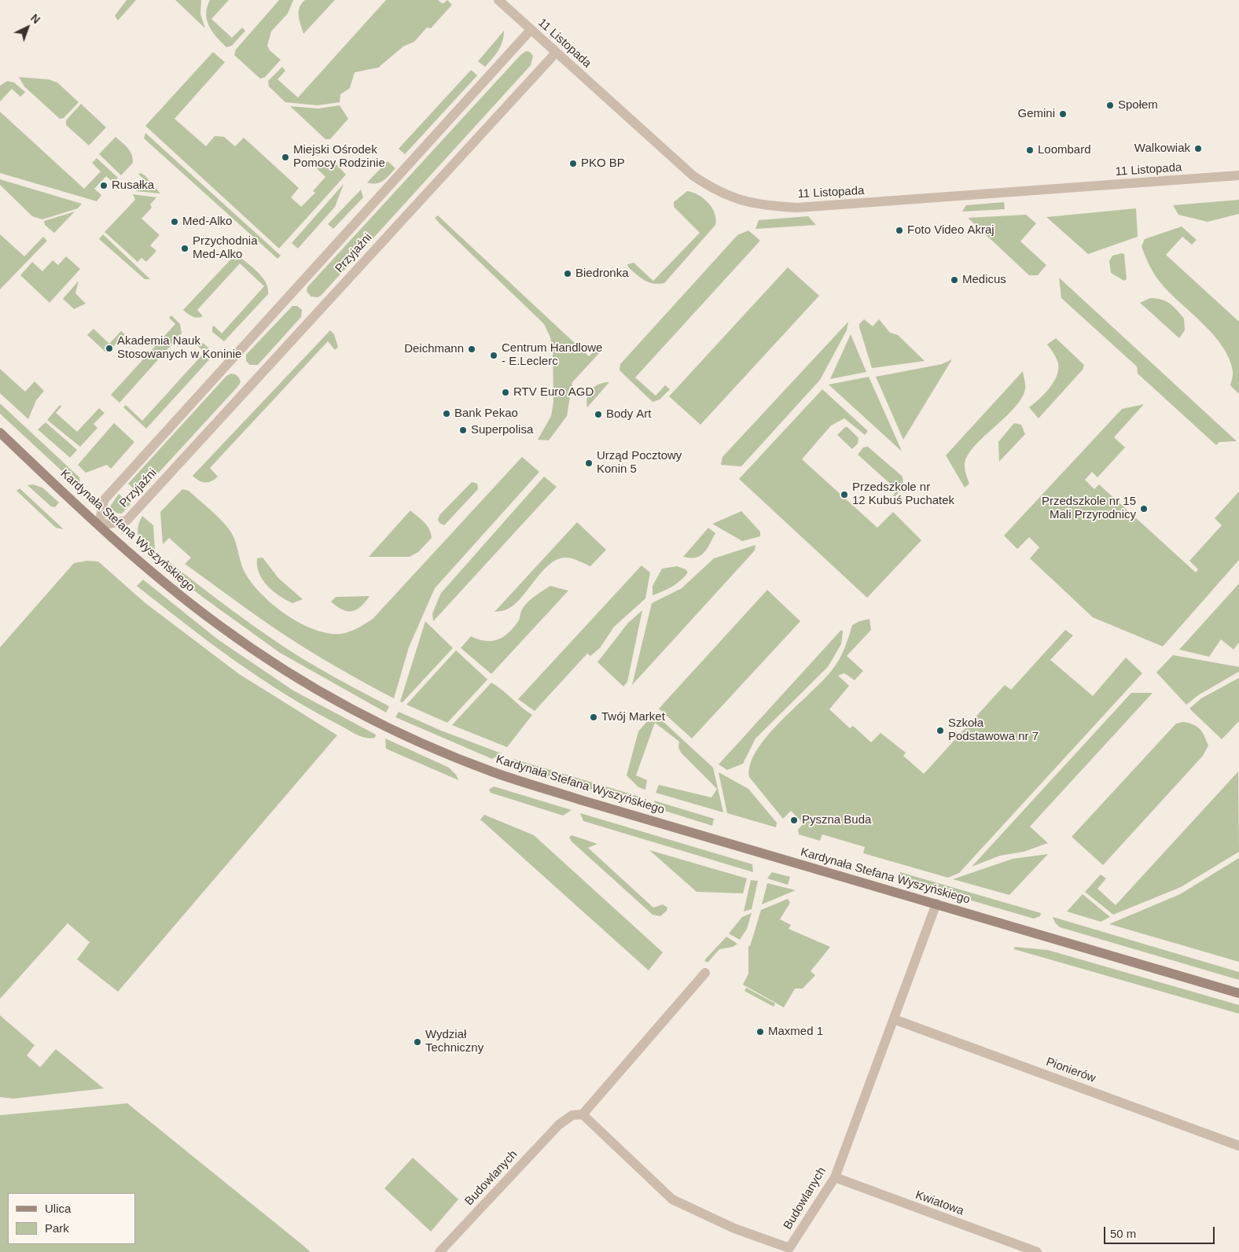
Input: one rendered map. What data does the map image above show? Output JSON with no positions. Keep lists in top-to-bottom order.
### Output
{
  "streets": {
    "main road": ["Kardynała Stefana Wyszyńskiego"],
    "street": [
      "11 Listopada",
      "Przyjaźni",
      "Pionierów",
      "Budowlanych",
      "Kwiatowa"
    ]
  },
  "crossings": [
    ["11 Listopada", "Przyjaźni"],
    ["Przyjaźni", "Kardynała Stefana Wyszyńskiego"],
    ["Kardynała Stefana Wyszyńskiego", "Budowlanych"],
    ["Pionierów", "Budowlanych"],
    ["Budowlanych", "Kwiatowa"]
  ],
  "places": [
    "Społem",
    "Gemini",
    "Walkowiak",
    "Loombard",
    "Miejski Ośrodek Pomocy Rodzinie",
    "PKO BP",
    "Rusałka",
    "Med-Alko",
    "Foto Video Akraj",
    "Przychodnia Med-Alko",
    "Biedronka",
    "Medicus",
    "Akademia Nauk Stosowanych w Koninie",
    "Deichmann",
    "Centrum Handlowe - E.Leclerc",
    "RTV Euro AGD",
    "Bank Pekao",
    "Body Art",
    "Superpolisa",
    "Urząd Pocztowy Konin 5",
    "Przedszkole nr 12 Kubuś Puchatek",
    "Przedszkole nr 15 Mali Przyrodnicy",
    "Twój Market",
    "Szkoła Podstawowa nr 7",
    "Pyszna Buda",
    "Maxmed 1",
    "Wydział Techniczny"
  ],
  "legend": ["Ulica", "Park"],
  "scale_bar": "50 m",
  "north": "top right"
}
